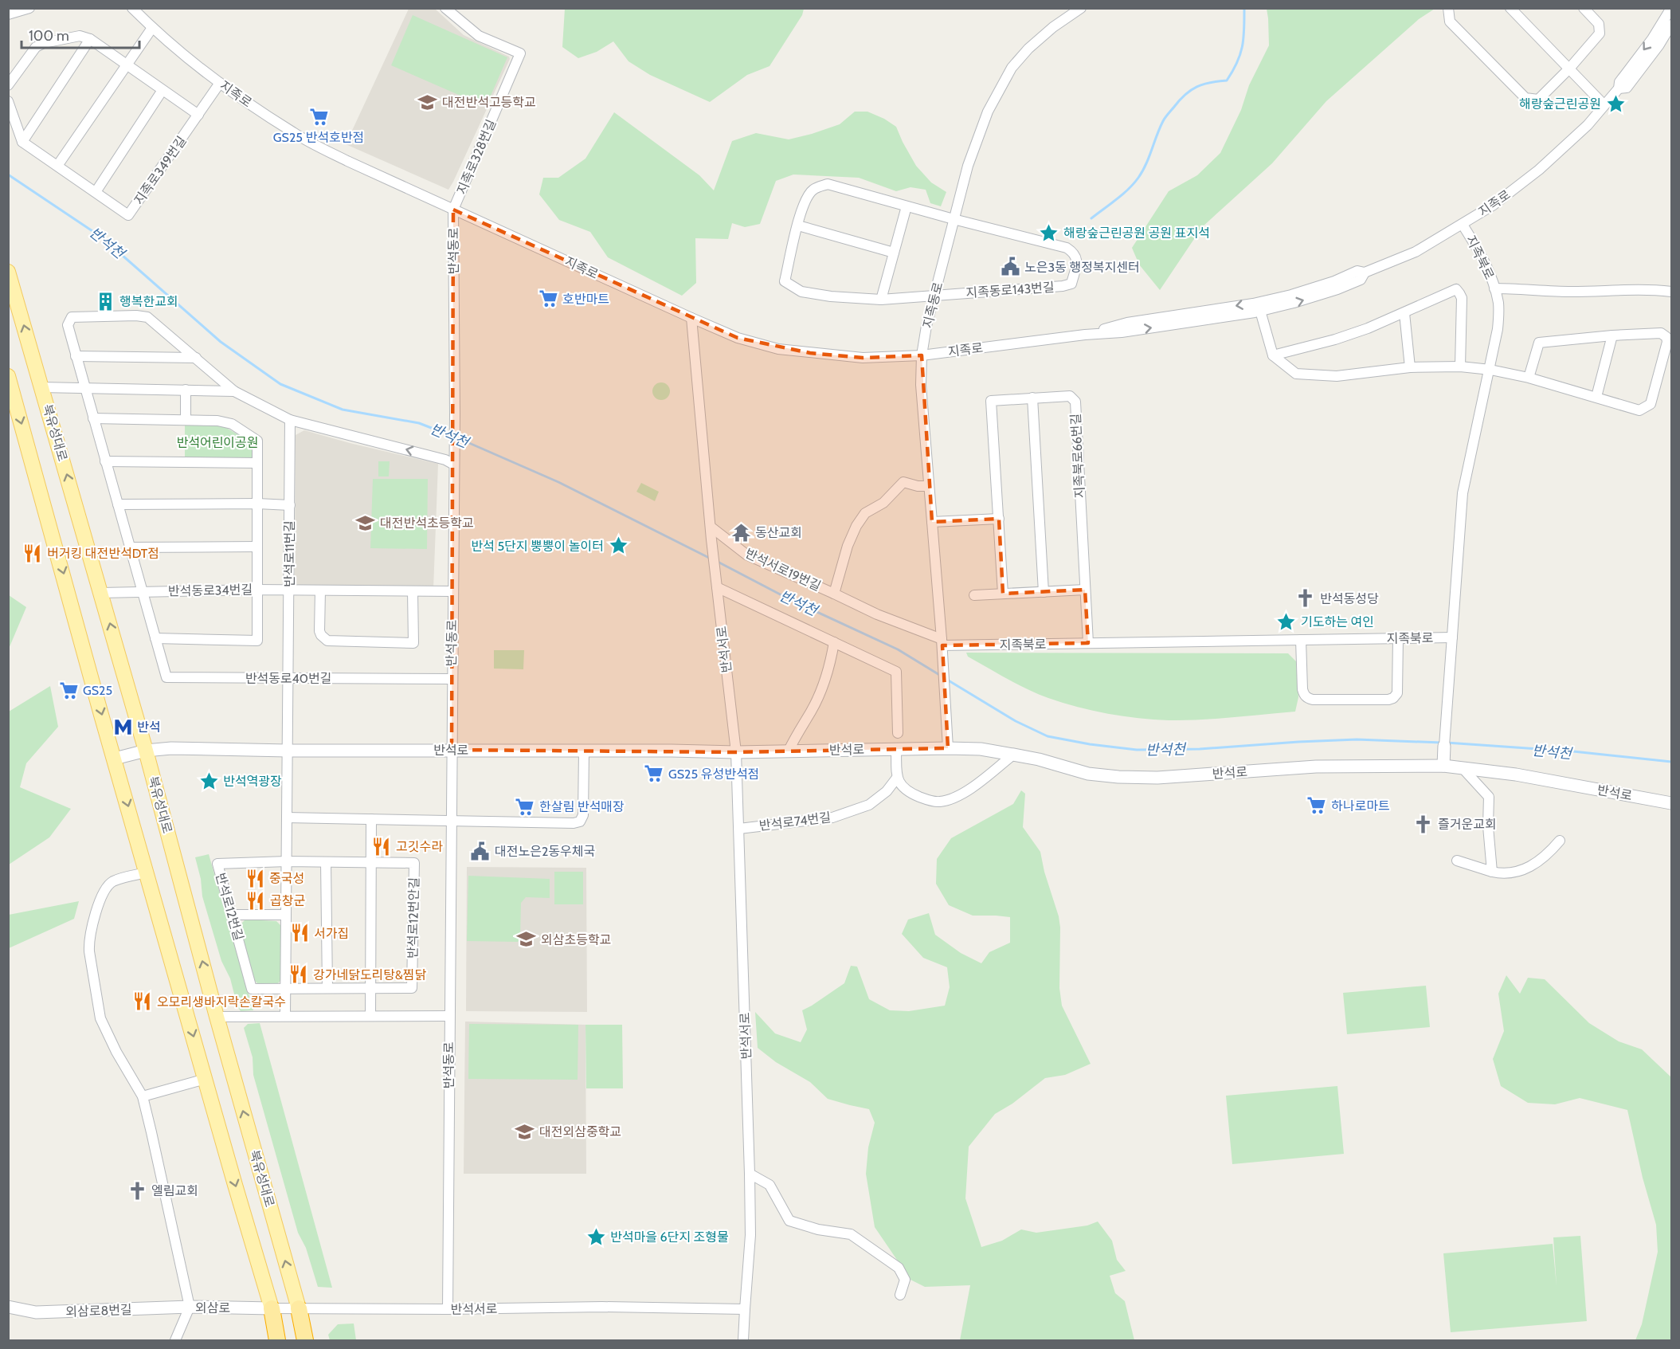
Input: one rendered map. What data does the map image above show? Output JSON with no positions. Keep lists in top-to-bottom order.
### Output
{
  "streets": {
    "highway": ["북유성대로"],
    "street": [
      "지족로",
      "지족로328번길",
      "지족로349번길",
      "반석동로",
      "지족북로",
      "지족동로143번길",
      "지족동로",
      "지족북로66번길",
      "반석로11번길",
      "반석서로19번길",
      "반석동로34번길",
      "반석서로",
      "반석동로40번길",
      "반석로",
      "반석로74번길",
      "반석로12번길",
      "반석로12번안길",
      "외삼로",
      "외삼로8번길"
    ]
  },
  "crossings": [
    ["지족로", "지족로328번길"],
    ["지족로", "지족로349번길"],
    ["지족로", "반석동로"],
    ["지족로", "지족북로"],
    ["지족로", "지족동로"],
    ["지족로", "반석서로"],
    ["지족로328번길", "반석동로"],
    ["반석동로", "반석동로34번길"],
    ["반석동로", "반석서로"],
    ["반석동로", "반석동로40번길"],
    ["반석동로", "반석로"],
    ["지족북로", "지족동로"],
    ["지족북로", "지족북로66번길"],
    ["지족북로", "반석서로19번길"],
    ["지족동로143번길", "지족동로"],
    ["지족동로", "반석서로19번길"],
    ["지족동로", "반석로"],
    ["북유성대로", "반석동로34번길"],
    ["북유성대로", "반석서로"],
    ["북유성대로", "반석로"],
    ["북유성대로", "외삼로"],
    ["반석로11번길", "반석동로34번길"],
    ["반석로11번길", "반석동로40번길"],
    ["반석로11번길", "반석로"],
    ["반석서로19번길", "반석서로"],
    ["반석동로34번길", "반석동로40번길"],
    ["반석서로", "반석로"],
    ["반석서로", "반석로74번길"],
    ["반석서로", "외삼로"],
    ["반석로12번길", "반석로12번안길"],
    ["외삼로", "외삼로8번길"]
  ],
  "water": ["반석천"],
  "parks": ["반석어린이공원"],
  "places": {
    "school or university": [
      "대전반석고등학교",
      "대전반석초등학교",
      "외삼초등학교",
      "대전외삼중학교"
    ],
    "place": [
      "해랑숲근린공원",
      "해랑숲근린공원 공원 표지석",
      "반석 5단지 뿡뿡이 놀이터",
      "기도하는 여인",
      "반석역광장",
      "반석마을 6단지 조형물"
    ],
    "supermarket": [
      "GS25 반석호반점",
      "호반마트",
      "GS25",
      "GS25 유성반석점",
      "하나로마트",
      "한살림 반석매장"
    ],
    "public building": ["노은3동 행정복지센터", "대전노은2동우체국"],
    "building": ["행복한교회"],
    "temple": ["동산교회"],
    "restaurant": [
      "버거킹 대전반석DT점",
      "고깃수라",
      "중국성",
      "곱창군",
      "서가집",
      "강가네닭도리탕&찜닭",
      "오모리생바지락손칼국수"
    ],
    "church": ["반석동성당", "즐거운교회", "엘림교회"],
    "metro station": ["반석"]
  },
  "scale_bar": "100 m"
}
